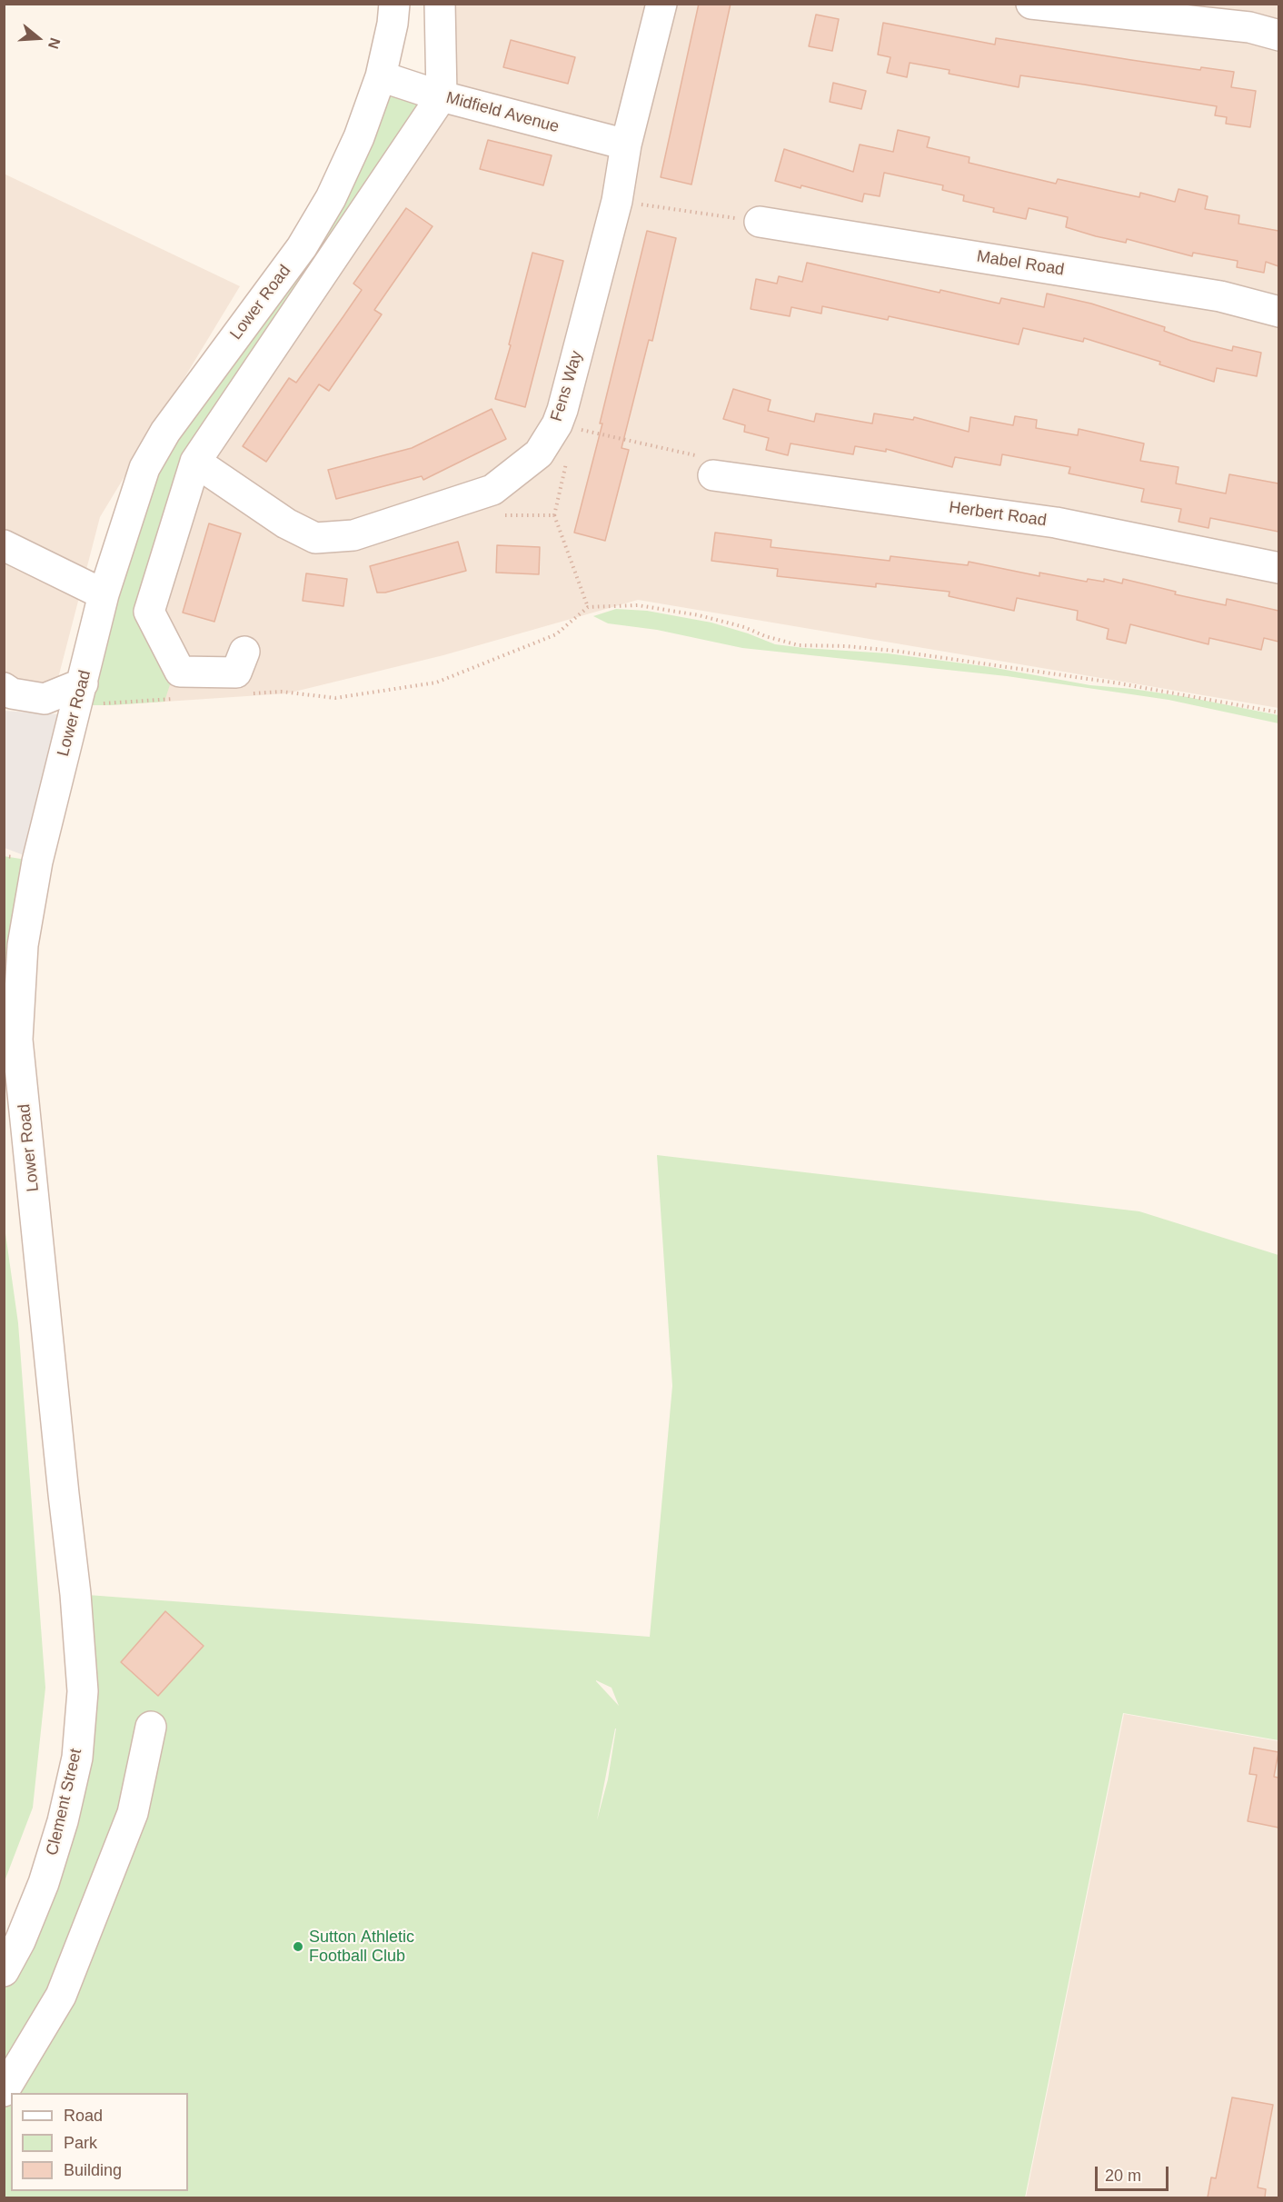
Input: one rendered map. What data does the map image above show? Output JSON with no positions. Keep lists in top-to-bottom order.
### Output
{
  "streets": {
    "street": [
      "Midfield Avenue",
      "Mabel Road",
      "Lower Road",
      "Fens Way",
      "Herbert Road",
      "Clement Street"
    ]
  },
  "crossings": [
    ["Midfield Avenue", "Lower Road"],
    ["Midfield Avenue", "Fens Way"],
    ["Lower Road", "Fens Way"],
    ["Lower Road", "Clement Street"]
  ],
  "places": ["Sutton Athletic Football Club"],
  "legend": ["Road", "Park", "Building"],
  "scale_bar": "20 m",
  "north": "right"
}
